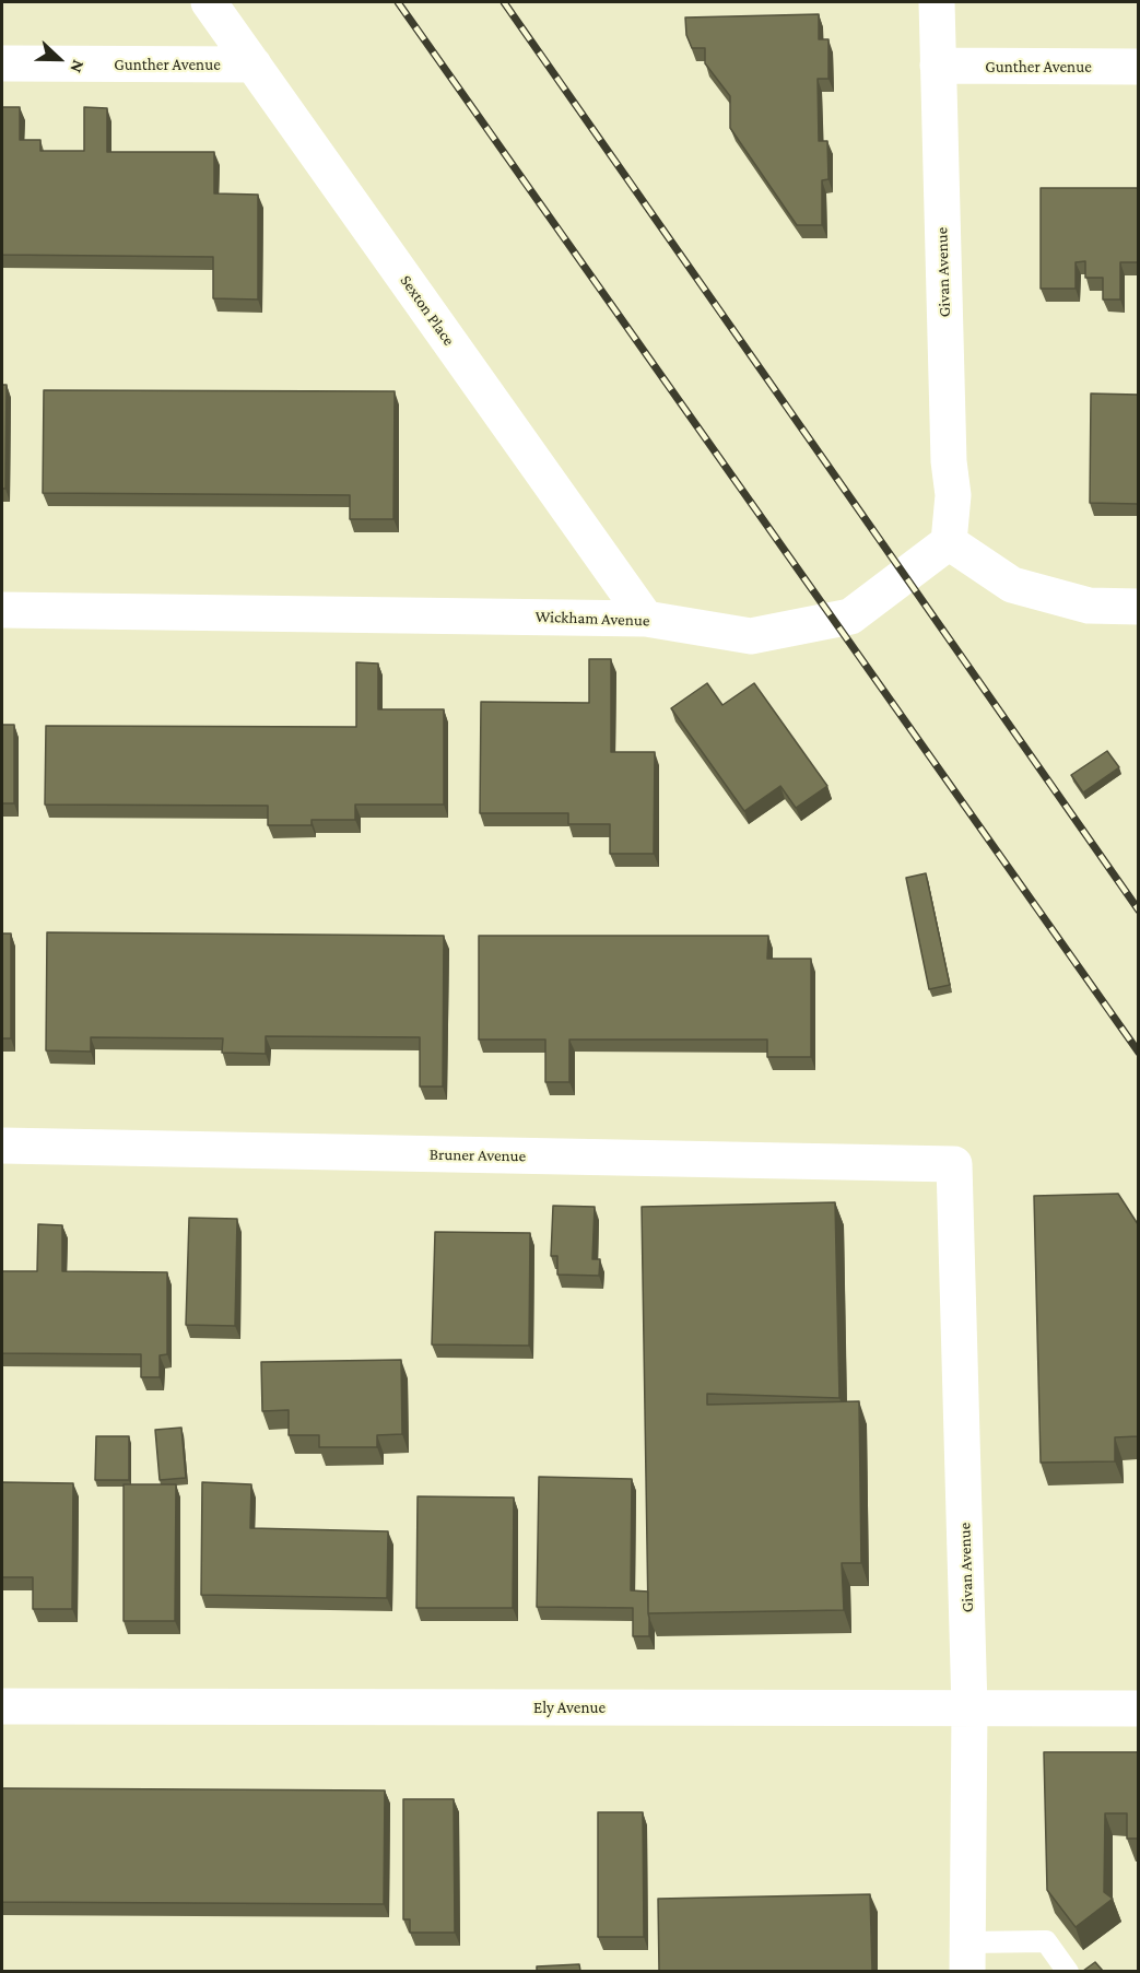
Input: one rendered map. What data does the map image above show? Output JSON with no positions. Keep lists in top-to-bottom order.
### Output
{
  "streets": {
    "street": [
      "Gunther Avenue",
      "Givan Avenue",
      "Sexton Place",
      "Wickham Avenue",
      "Bruner Avenue",
      "Ely Avenue"
    ]
  },
  "crossings": [
    ["Gunther Avenue", "Givan Avenue"],
    ["Gunther Avenue", "Sexton Place"],
    ["Givan Avenue", "Wickham Avenue"],
    ["Givan Avenue", "Bruner Avenue"],
    ["Givan Avenue", "Ely Avenue"],
    ["Sexton Place", "Wickham Avenue"]
  ],
  "north": "right"
}
